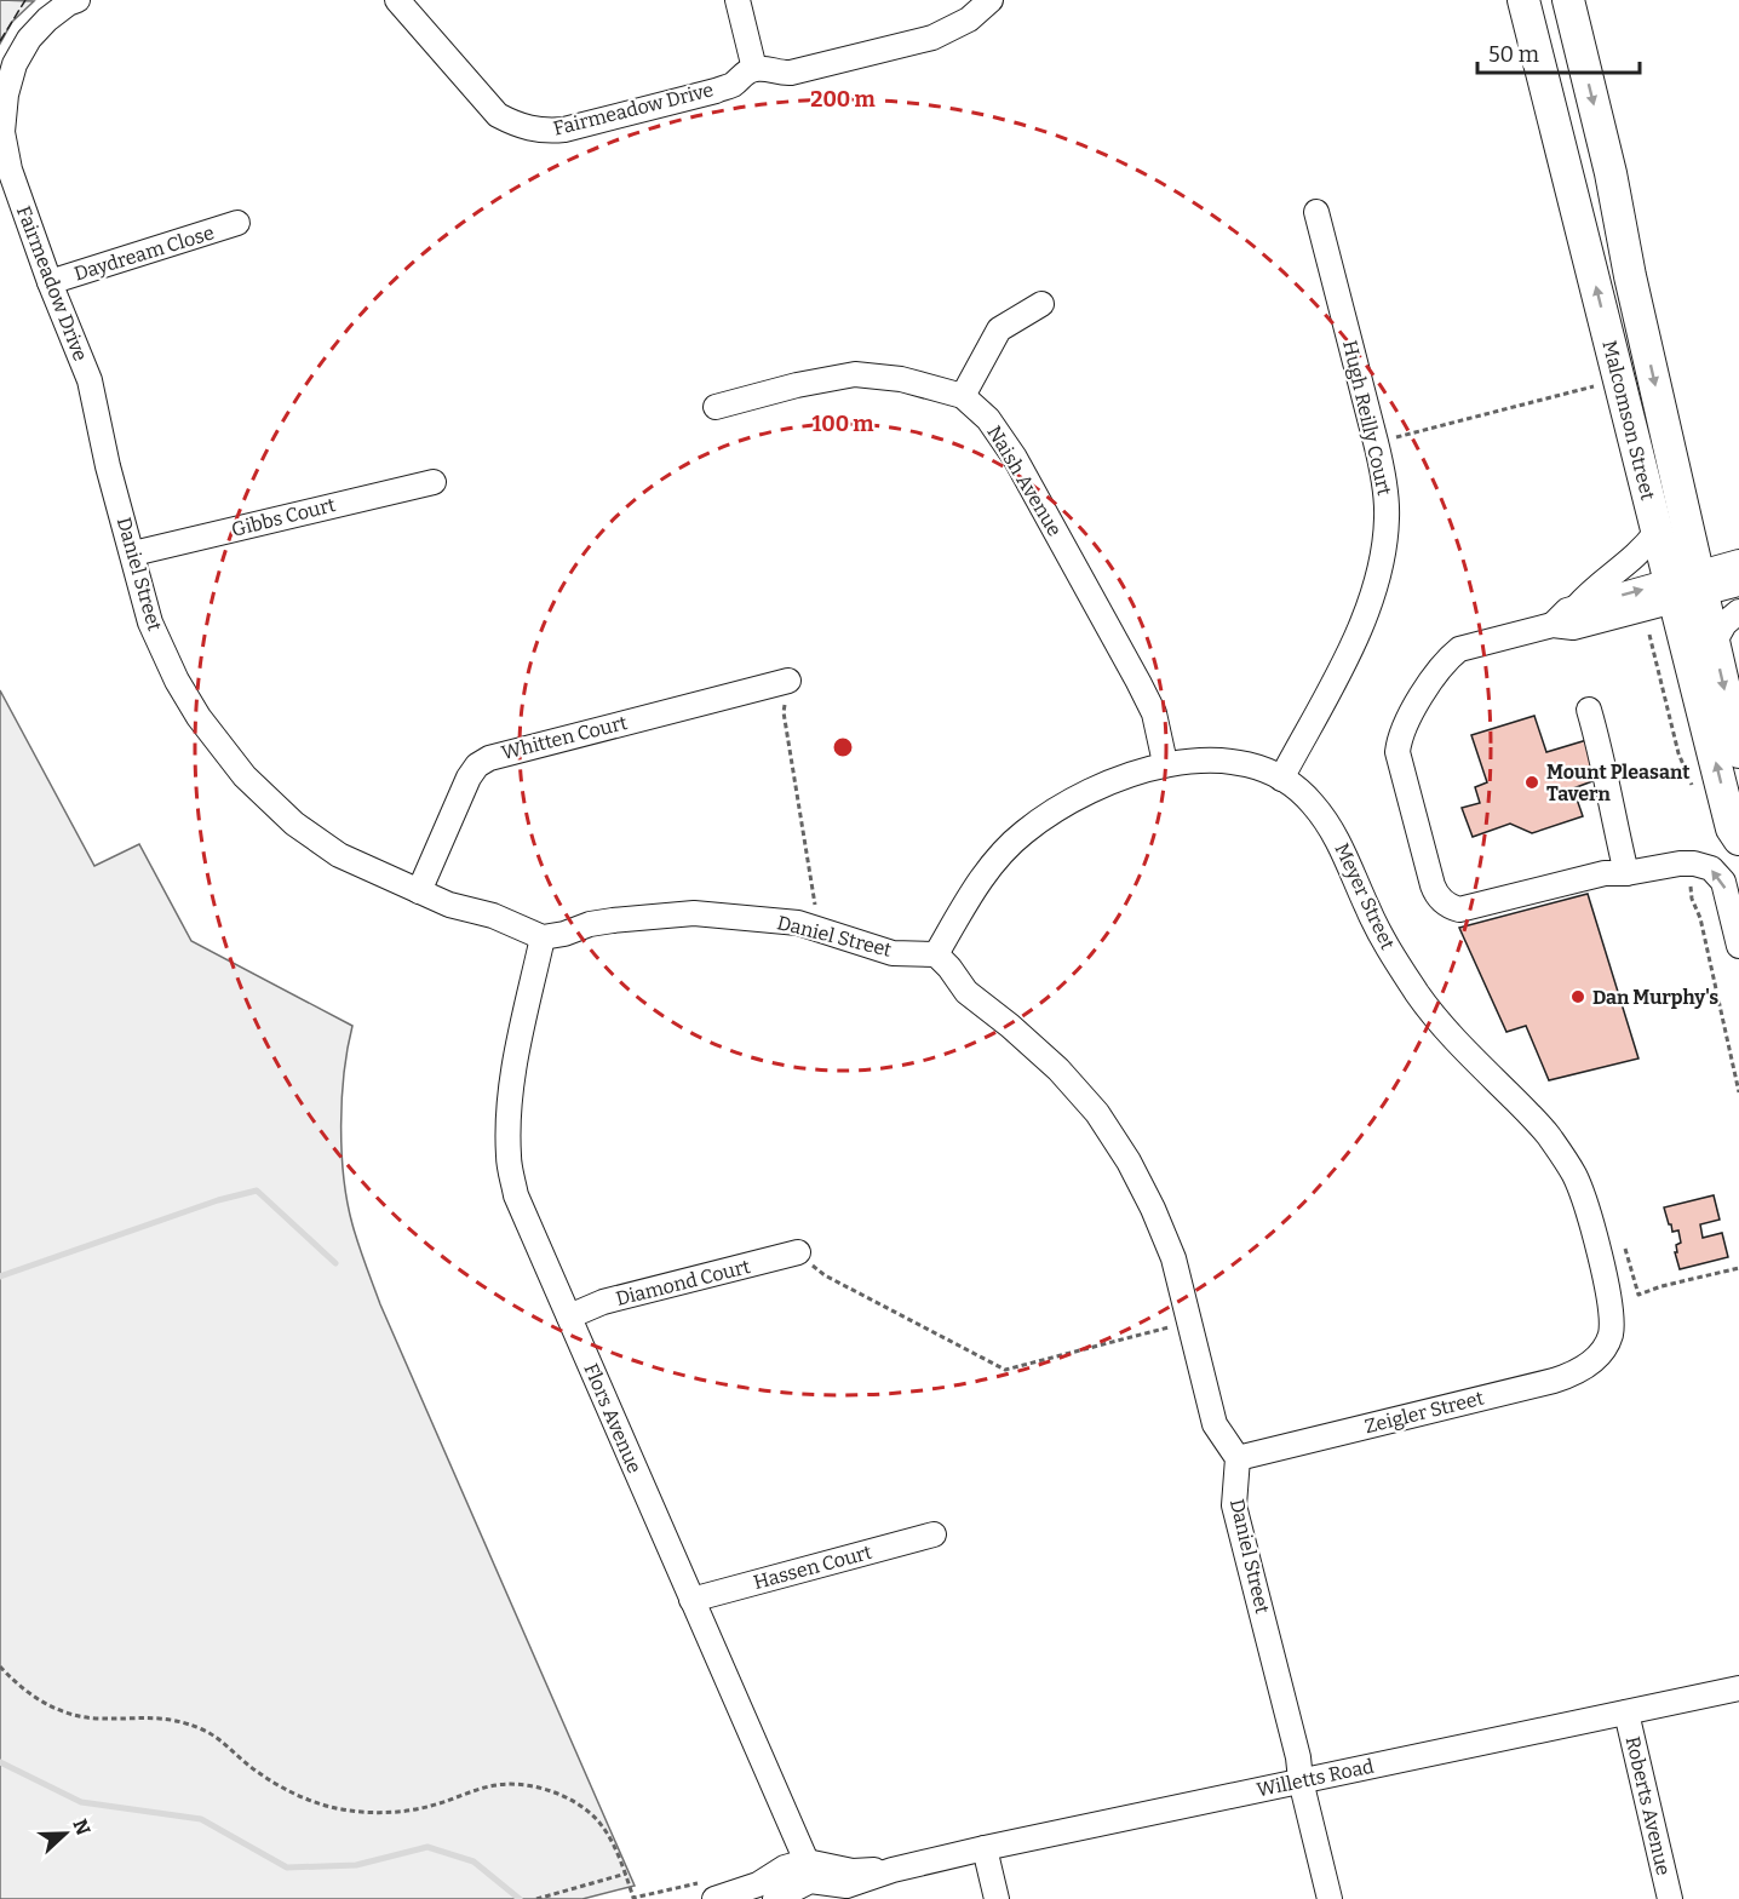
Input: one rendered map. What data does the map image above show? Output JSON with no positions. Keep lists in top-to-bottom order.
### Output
{
  "streets": {
    "main road": ["Malcomson Street"],
    "street": [
      "Fairmeadow Drive",
      "Daydream Close",
      "Hugh Reilly Court",
      "Naish Avenue",
      "Gibbs Court",
      "Daniel Street",
      "Whitten Court",
      "Meyer Street",
      "Diamond Court",
      "Zeigler Street",
      "Flors Avenue",
      "Hassen Court",
      "Willetts Road",
      "Roberts Avenue"
    ]
  },
  "crossings": [
    ["Fairmeadow Drive", "Daydream Close"],
    ["Fairmeadow Drive", "Daniel Street"],
    ["Hugh Reilly Court", "Meyer Street"],
    ["Naish Avenue", "Meyer Street"],
    ["Gibbs Court", "Daniel Street"],
    ["Daniel Street", "Whitten Court"],
    ["Daniel Street", "Meyer Street"],
    ["Daniel Street", "Zeigler Street"],
    ["Daniel Street", "Flors Avenue"],
    ["Daniel Street", "Willetts Road"],
    ["Meyer Street", "Zeigler Street"],
    ["Diamond Court", "Flors Avenue"],
    ["Flors Avenue", "Hassen Court"],
    ["Flors Avenue", "Willetts Road"],
    ["Willetts Road", "Roberts Avenue"]
  ],
  "places": ["Mount Pleasant Tavern", "Dan Murphy's"],
  "scale_bar": "50 m",
  "north": "right",
  "rings": ["200 m", "100 m"]
}
